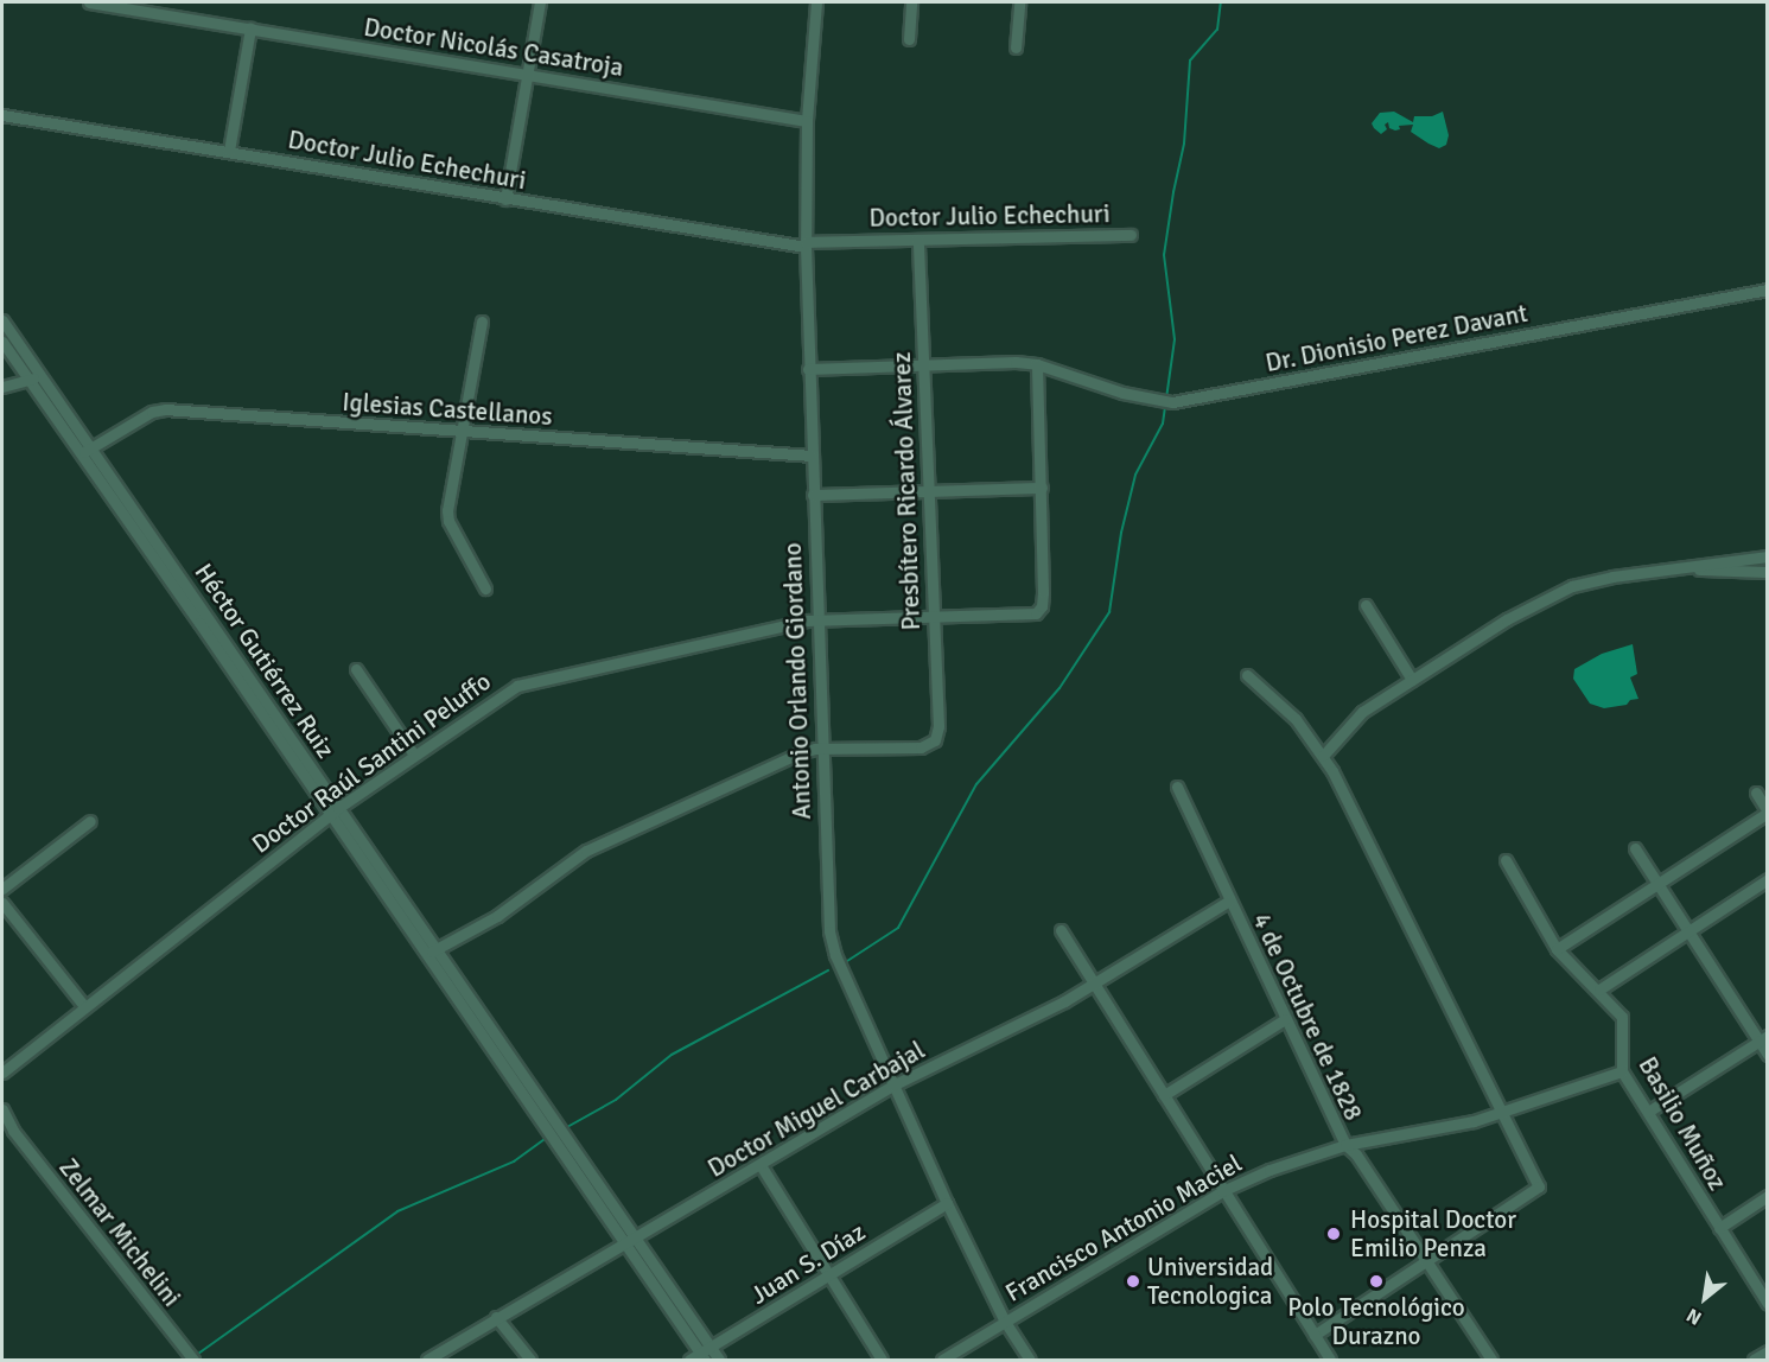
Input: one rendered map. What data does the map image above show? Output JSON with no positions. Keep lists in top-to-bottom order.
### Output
{
  "streets": {
    "street": [
      "Doctor Nicolás Casatroja",
      "Doctor Julio Echechuri",
      "Dr. Dionisio Perez Davant",
      "Iglesias Castellanos",
      "Presbítero Ricardo Álvarez",
      "Héctor Gutiérrez Ruiz",
      "Antonio Orlando Giordano",
      "Doctor Raúl Santini Peluffo",
      "4 de Octubre de 1828",
      "Doctor Miguel Carbajal",
      "Basilio Muñoz",
      "Francisco Antonio Maciel",
      "Zelmar Michelini",
      "Juan S. Díaz"
    ]
  },
  "crossings": [
    ["Doctor Nicolás Casatroja", "Antonio Orlando Giordano"],
    ["Doctor Julio Echechuri", "Presbítero Ricardo Álvarez"],
    ["Doctor Julio Echechuri", "Antonio Orlando Giordano"],
    ["Dr. Dionisio Perez Davant", "Presbítero Ricardo Álvarez"],
    ["Dr. Dionisio Perez Davant", "Antonio Orlando Giordano"],
    ["Iglesias Castellanos", "Héctor Gutiérrez Ruiz"],
    ["Iglesias Castellanos", "Antonio Orlando Giordano"],
    ["Presbítero Ricardo Álvarez", "Antonio Orlando Giordano"],
    ["Presbítero Ricardo Álvarez", "Doctor Raúl Santini Peluffo"],
    ["Héctor Gutiérrez Ruiz", "Doctor Raúl Santini Peluffo"],
    ["Héctor Gutiérrez Ruiz", "Doctor Miguel Carbajal"],
    ["Antonio Orlando Giordano", "Doctor Raúl Santini Peluffo"],
    ["Antonio Orlando Giordano", "Doctor Miguel Carbajal"],
    ["Antonio Orlando Giordano", "Francisco Antonio Maciel"],
    ["Antonio Orlando Giordano", "Juan S. Díaz"],
    ["4 de Octubre de 1828", "Doctor Miguel Carbajal"],
    ["4 de Octubre de 1828", "Francisco Antonio Maciel"],
    ["Basilio Muñoz", "Francisco Antonio Maciel"]
  ],
  "places": ["Hospital Doctor Emilio Penza", "Universidad Tecnologica", "Polo Tecnológico Durazno"],
  "north": "bottom left"
}
